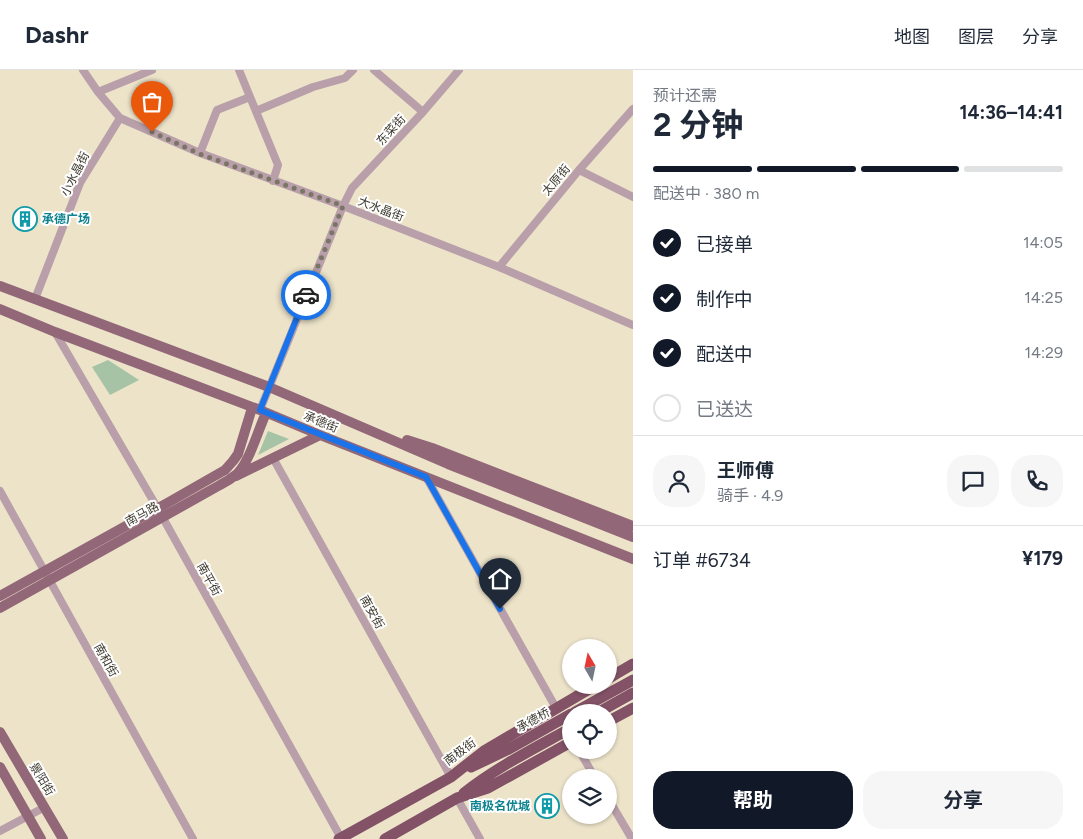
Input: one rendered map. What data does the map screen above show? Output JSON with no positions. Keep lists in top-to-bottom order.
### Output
{
  "streets": {
    "highway": ["承德桥", "南极街"],
    "main road": ["承德街", "南马路", "景阳街"],
    "street": [
      "东菜街",
      "小水晶街",
      "太原街",
      "大水晶街",
      "南平街",
      "南安街",
      "南和街"
    ]
  },
  "crossings": [
    ["东菜街", "大水晶街"],
    ["东菜街", "承德街"],
    ["东菜街", "南马路"],
    ["小水晶街", "大水晶街"],
    ["太原街", "大水晶街"],
    ["承德街", "南马路"],
    ["承德街", "南平街"],
    ["南马路", "南平街"],
    ["南马路", "南和街"],
    ["南平街", "南极街"],
    ["南安街", "承德桥"],
    ["南安街", "南极街"],
    ["承德桥", "南极街"]
  ],
  "places": {
    "building": ["承德广场", "南极名优城"]
  },
  "north": "top",
  "page": {
    "header": "Dashr",
    "nav": ["地图", "图层", "分享"],
    "heading": ["2 分钟", "预计还需", "14:36–14:41"],
    "panel": [
      "王师傅",
      "骑手 · 4.9",
      "订单 #6734",
      "¥179"
    ],
    "bar": "配送中 · 380 m",
    "list": [
      ["已接单", "14:05"],
      ["制作中", "14:25"],
      ["配送中", "14:29"],
      "已送达"
    ],
    "buttons": ["帮助", "分享"]
  }
}
